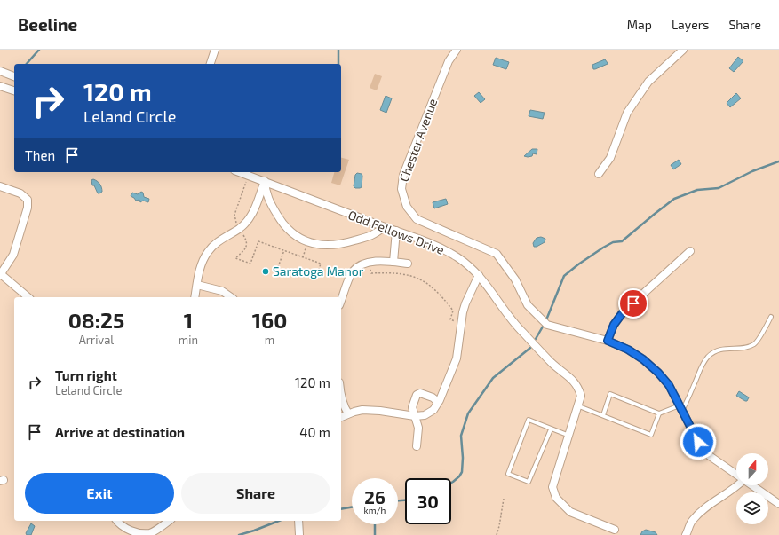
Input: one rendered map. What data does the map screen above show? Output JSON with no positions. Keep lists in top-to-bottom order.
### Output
{
  "streets": {
    "street": ["Chester Avenue", "Odd Fellows Drive"]
  },
  "places": ["Saratoga Manor"],
  "north": "top",
  "page": {
    "header": "Beeline",
    "nav": ["Map", "Layers", "Share"],
    "turn": ["120 m", "Leland Circle"],
    "then": "Then",
    "eta": [
      "08:25",
      "Arrival",
      "1",
      "min",
      "160",
      "m"
    ],
    "list": [
      {
        "name": "Turn right",
        "note": "Leland Circle",
        "value": "120 m"
      },
      {
        "name": "Arrive at destination",
        "value": "40 m"
      }
    ],
    "buttons": ["Exit", "Share"],
    "speed": "26 km/h",
    "limit": "30"
  }
}
